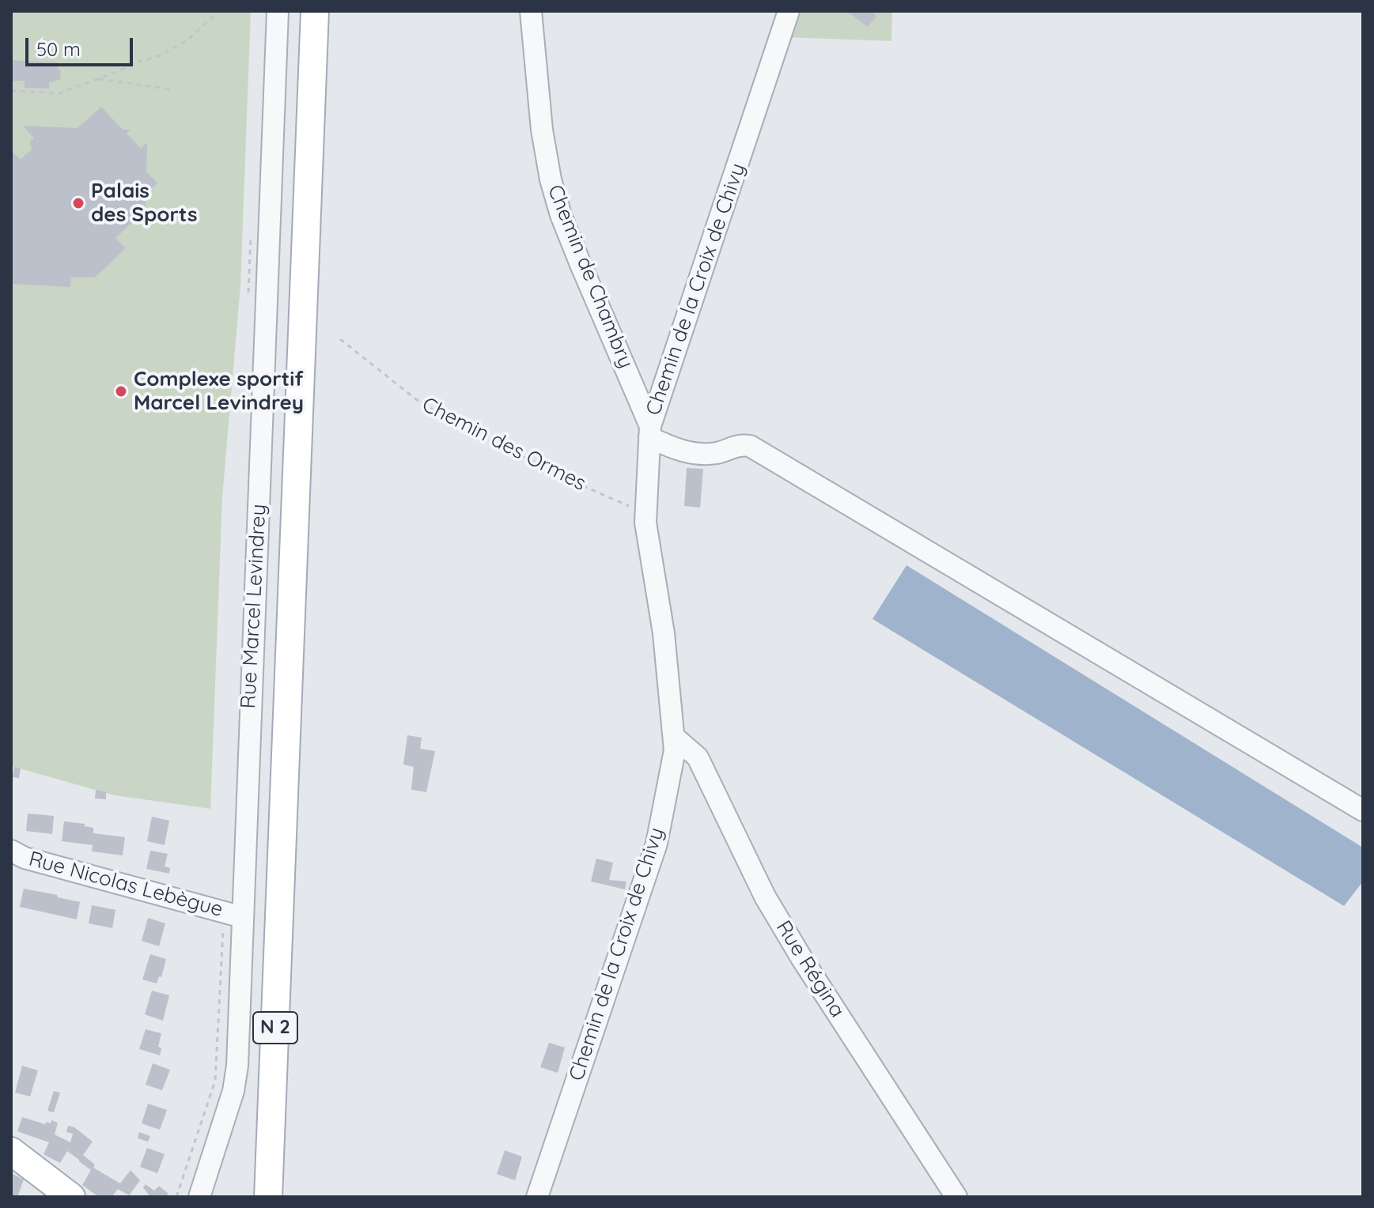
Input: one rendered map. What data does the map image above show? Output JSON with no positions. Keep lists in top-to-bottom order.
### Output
{
  "streets": {
    "main road": ["N 2"],
    "street": [
      "Chemin de Chambry",
      "Chemin de la Croix de Chivy",
      "Rue Marcel Levindrey",
      "Rue Nicolas Lebègue",
      "Rue Régina"
    ],
    "path": ["Chemin des Ormes"]
  },
  "crossings": [
    ["Chemin de Chambry", "Chemin de la Croix de Chivy"],
    ["Chemin de la Croix de Chivy", "Chemin des Ormes"],
    ["Chemin de la Croix de Chivy", "Rue Régina"],
    ["Rue Marcel Levindrey", "Rue Nicolas Lebègue"]
  ],
  "places": ["Palais des Sports", "Complexe sportif Marcel Levindrey"],
  "scale_bar": "50 m"
}
